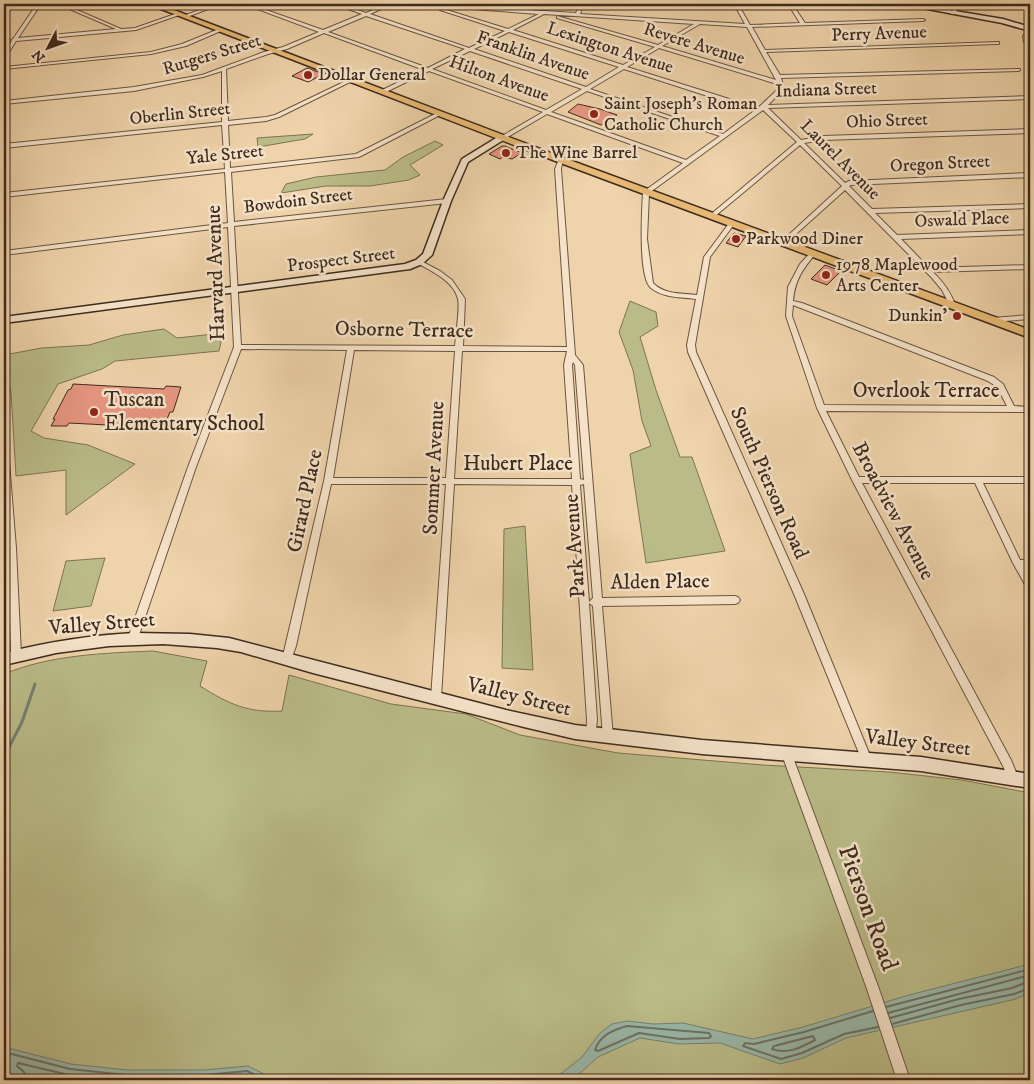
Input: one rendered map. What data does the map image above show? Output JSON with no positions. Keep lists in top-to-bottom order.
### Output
{
  "streets": {
    "street": [
      "Perry Avenue",
      "Revere Avenue",
      "Lexington Avenue",
      "Rutgers Street",
      "Franklin Avenue",
      "Hilton Avenue",
      "Indiana Street",
      "Oberlin Street",
      "Ohio Street",
      "Yale Street",
      "Laurel Avenue",
      "Oregon Street",
      "Bowdoin Street",
      "Oswald Place",
      "Prospect Street",
      "Harvard Avenue",
      "Osborne Terrace",
      "Overlook Terrace",
      "Hubert Place",
      "Sommer Avenue",
      "South Pierson Road",
      "Girard Place",
      "Broadview Avenue",
      "Park Avenue",
      "Alden Place",
      "Valley Street",
      "Pierson Road"
    ]
  },
  "crossings": [
    ["Revere Avenue", "Prospect Street"],
    ["Lexington Avenue", "Indiana Street"],
    ["Lexington Avenue", "Laurel Avenue"],
    ["Lexington Avenue", "Prospect Street"],
    ["Rutgers Street", "Franklin Avenue"],
    ["Rutgers Street", "Hilton Avenue"],
    ["Rutgers Street", "Harvard Avenue"],
    ["Franklin Avenue", "Indiana Street"],
    ["Franklin Avenue", "Prospect Street"],
    ["Hilton Avenue", "Indiana Street"],
    ["Hilton Avenue", "Prospect Street"],
    ["Indiana Street", "Laurel Avenue"],
    ["Oberlin Street", "Harvard Avenue"],
    ["Ohio Street", "Laurel Avenue"],
    ["Yale Street", "Harvard Avenue"],
    ["Laurel Avenue", "Oregon Street"],
    ["Laurel Avenue", "Oswald Place"],
    ["Bowdoin Street", "Prospect Street"],
    ["Bowdoin Street", "Harvard Avenue"],
    ["Prospect Street", "Harvard Avenue"],
    ["Prospect Street", "Sommer Avenue"],
    ["Harvard Avenue", "Osborne Terrace"],
    ["Harvard Avenue", "Valley Street"],
    ["Osborne Terrace", "Sommer Avenue"],
    ["Osborne Terrace", "Girard Place"],
    ["Osborne Terrace", "Park Avenue"],
    ["Overlook Terrace", "Broadview Avenue"],
    ["Hubert Place", "Sommer Avenue"],
    ["Hubert Place", "Girard Place"],
    ["Hubert Place", "Park Avenue"],
    ["Sommer Avenue", "Valley Street"],
    ["South Pierson Road", "Valley Street"],
    ["Girard Place", "Valley Street"],
    ["Broadview Avenue", "Valley Street"],
    ["Park Avenue", "Alden Place"],
    ["Park Avenue", "Valley Street"],
    ["Valley Street", "Pierson Road"]
  ],
  "places": [
    "Dollar General",
    "Saint Joseph's Roman Catholic Church",
    "The Wine Barrel",
    "Parkwood Diner",
    "1978 Maplewood Arts Center",
    "Dunkin'",
    "Tuscan Elementary School"
  ],
  "north": "bottom left"
}
